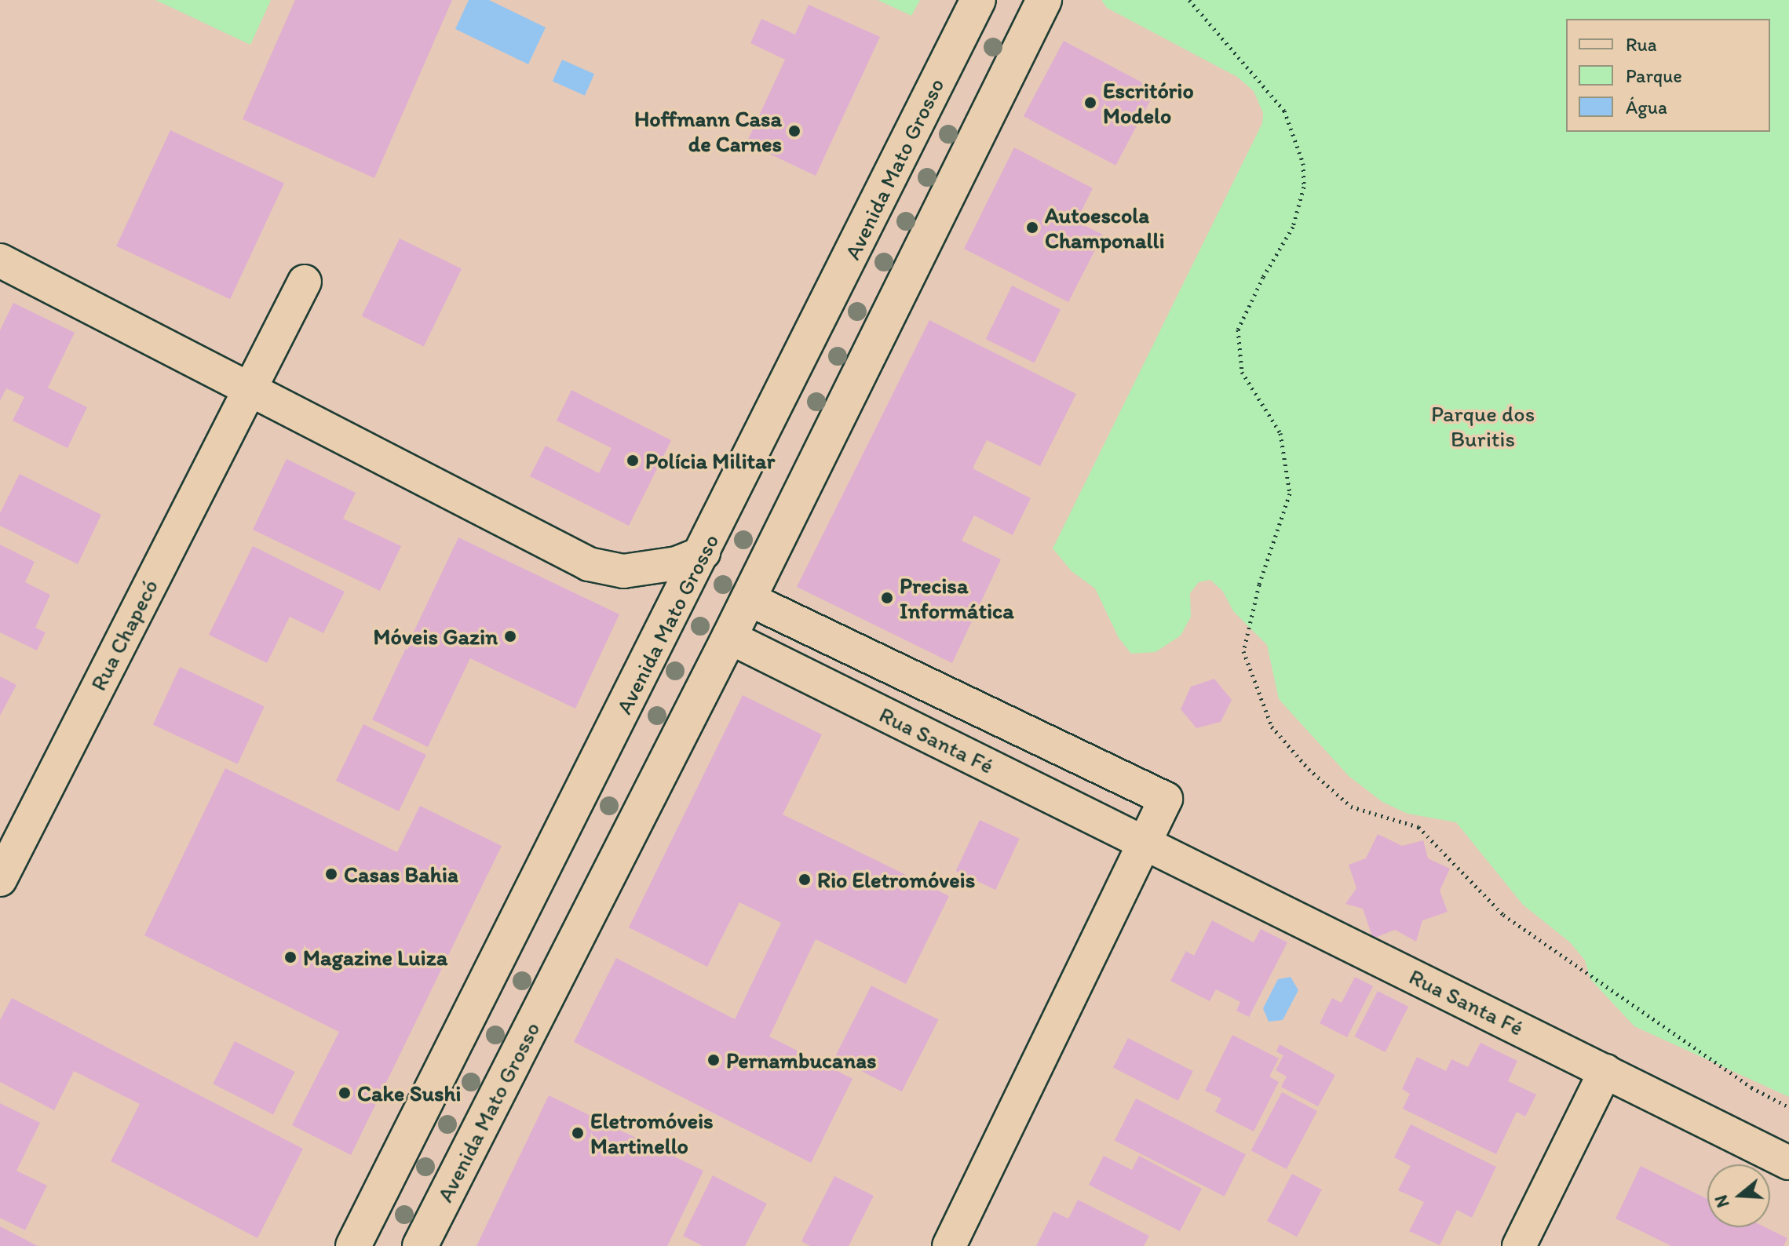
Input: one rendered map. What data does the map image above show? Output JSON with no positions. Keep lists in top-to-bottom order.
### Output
{
  "streets": {
    "main road": ["Avenida Mato Grosso"],
    "street": ["Rua Chapecó", "Rua Santa Fé"]
  },
  "crossings": [
    ["Avenida Mato Grosso", "Rua Santa Fé"]
  ],
  "parks": ["Parque dos Buritis"],
  "places": [
    "Escritório Modelo",
    "Hoffmann Casa de Carnes",
    "Autoescola Champonalli",
    "Polícia Militar",
    "Precisa Informática",
    "Móveis Gazin",
    "Casas Bahia",
    "Rio Eletromóveis",
    "Magazine Luiza",
    "Pernambucanas",
    "Cake Sushi",
    "Eletromóveis Martinello"
  ],
  "legend": ["Rua", "Parque", "Água"],
  "north": "left"
}
